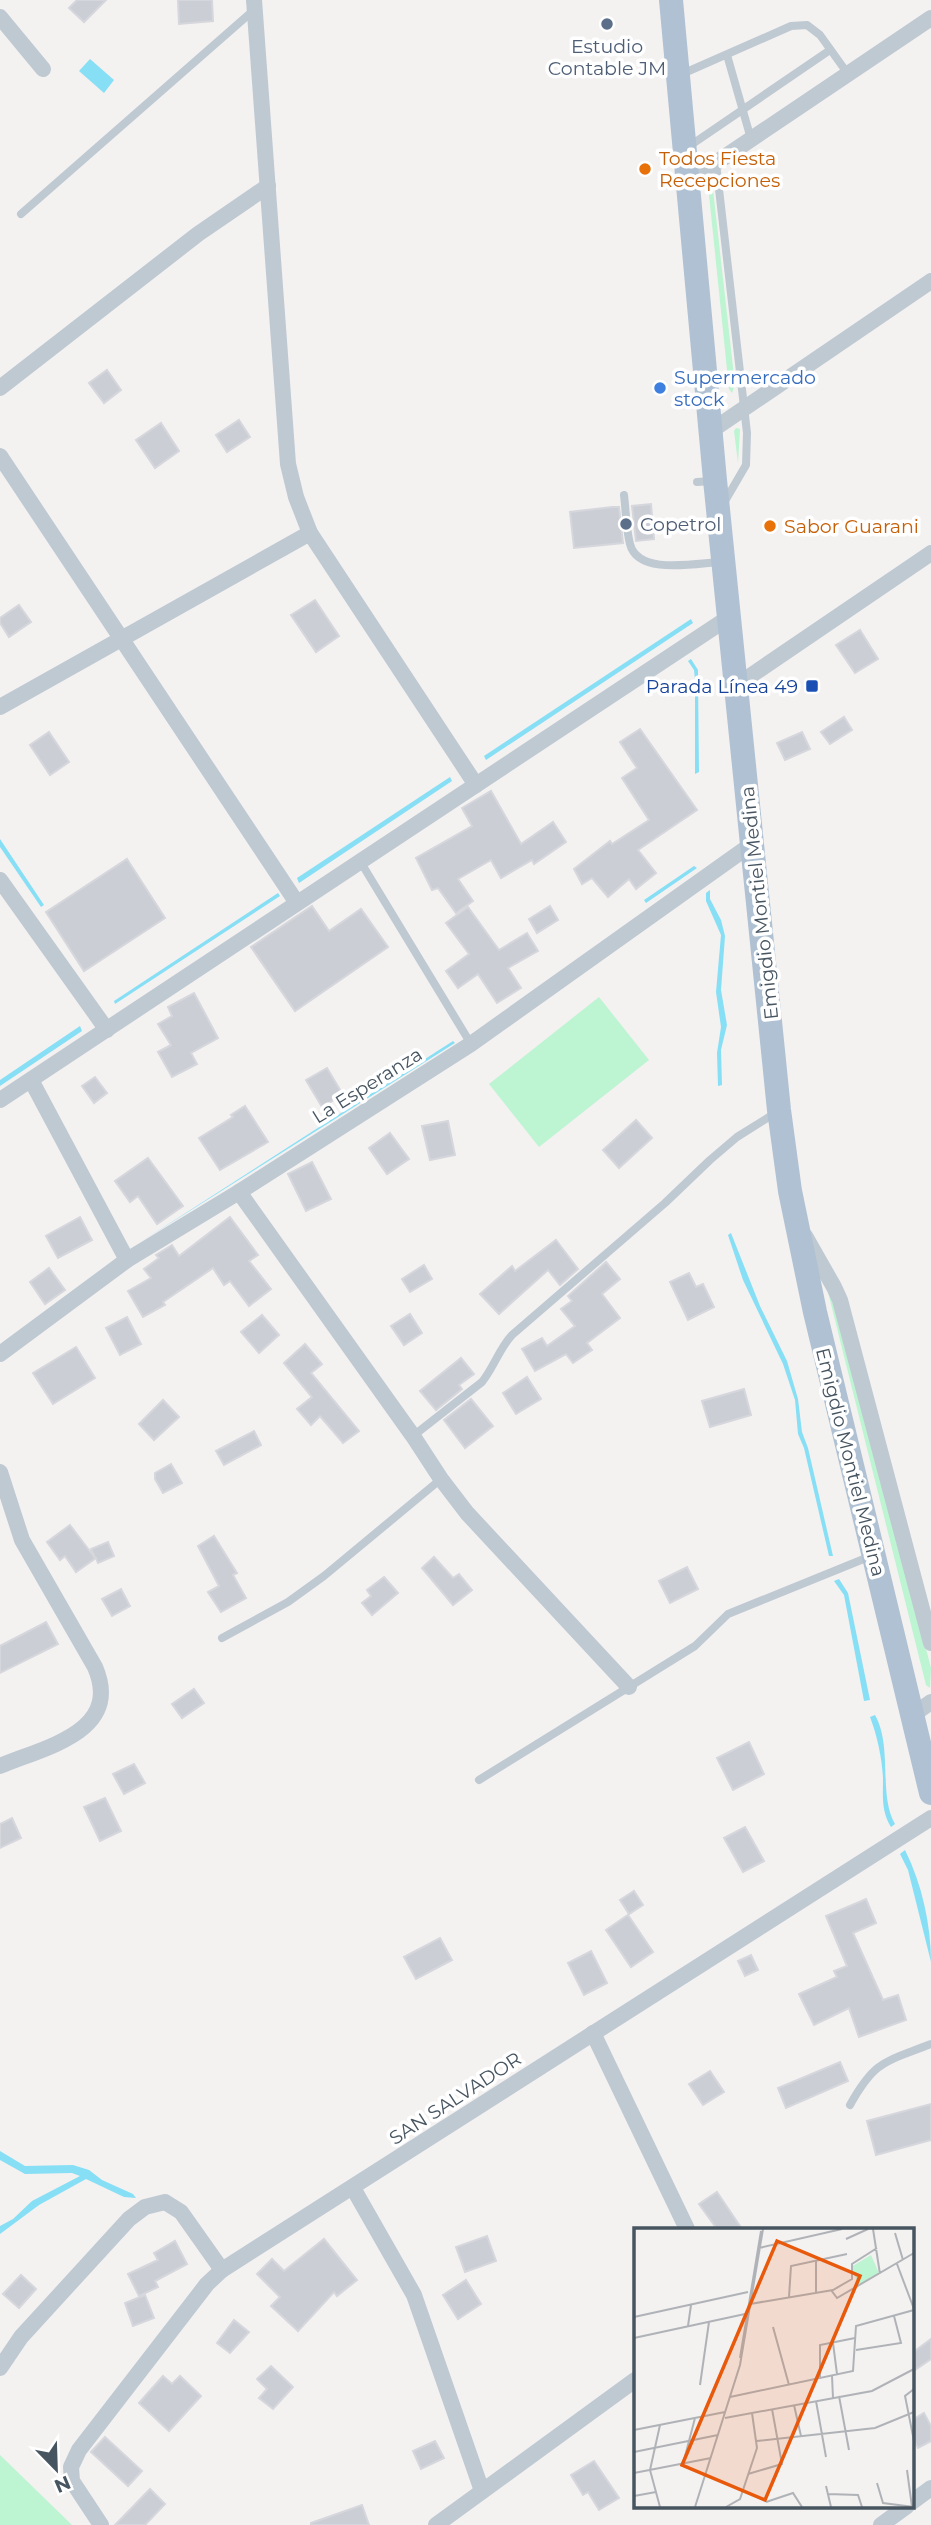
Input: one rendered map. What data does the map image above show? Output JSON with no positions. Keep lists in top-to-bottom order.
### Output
{
  "streets": {
    "main road": ["Emigdio Montiel Medina"],
    "street": ["La Esperanza", "SAN SALVADOR"]
  },
  "crossings": [
    ["Emigdio Montiel Medina", "La Esperanza"]
  ],
  "places": {
    "other": [
      "Estudio Contable JM",
      "Todos Fiesta Recepciones",
      "Supermercado stock",
      "Copetrol",
      "Sabor Guarani"
    ],
    "transit": ["Parada Línea 49"]
  },
  "north": "bottom right"
}
